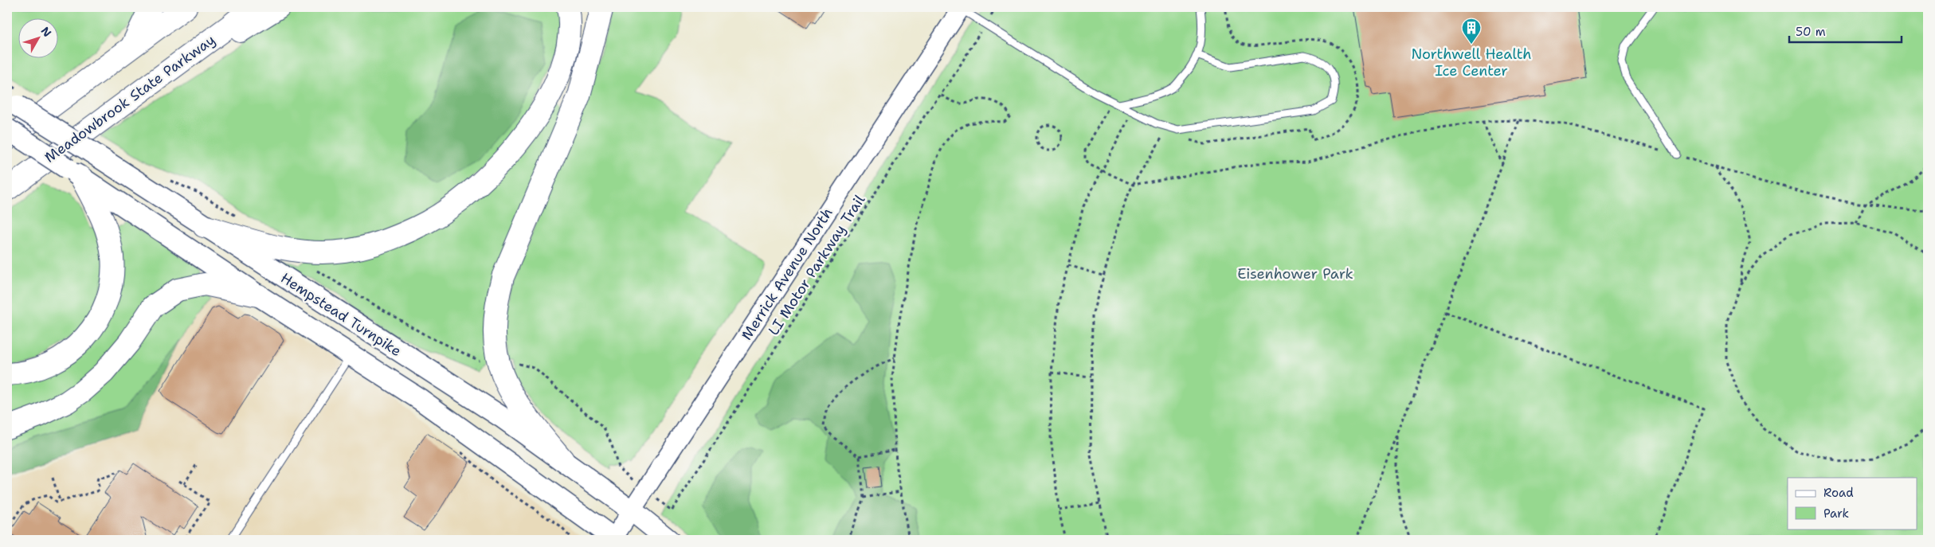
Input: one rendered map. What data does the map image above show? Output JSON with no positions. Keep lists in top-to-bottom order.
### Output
{
  "streets": {
    "highway": ["Meadowbrook State Parkway"],
    "main road": ["Merrick Avenue North", "Hempstead Turnpike"],
    "path": ["LI Motor Parkway Trail"]
  },
  "crossings": [
    ["Merrick Avenue North", "Hempstead Turnpike"]
  ],
  "parks": ["Eisenhower Park"],
  "places": {
    "building": ["Northwell Health Ice Center"]
  },
  "legend": ["Road", "Park"],
  "scale_bar": "50 m",
  "north": "top right"
}
